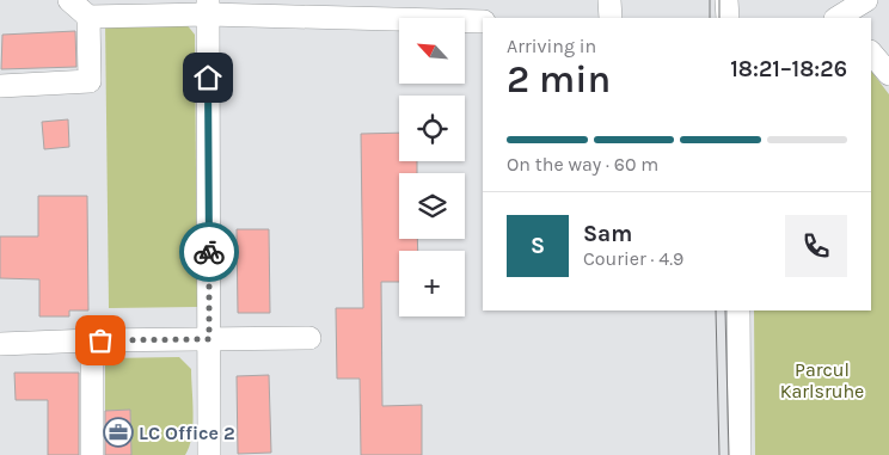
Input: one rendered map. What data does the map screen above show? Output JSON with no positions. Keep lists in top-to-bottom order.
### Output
{
  "parks": ["Parcul Karlsruhe"],
  "places": {
    "office": ["LC Office 2"]
  },
  "north": "top left",
  "page": {
    "map_buttons": "+",
    "heading": ["2 min", "Arriving in", "18:21–18:26"],
    "panel": ["Sam", "Courier · 4.9"],
    "bar": "On the way · 60 m",
    "round": "S"
  }
}
